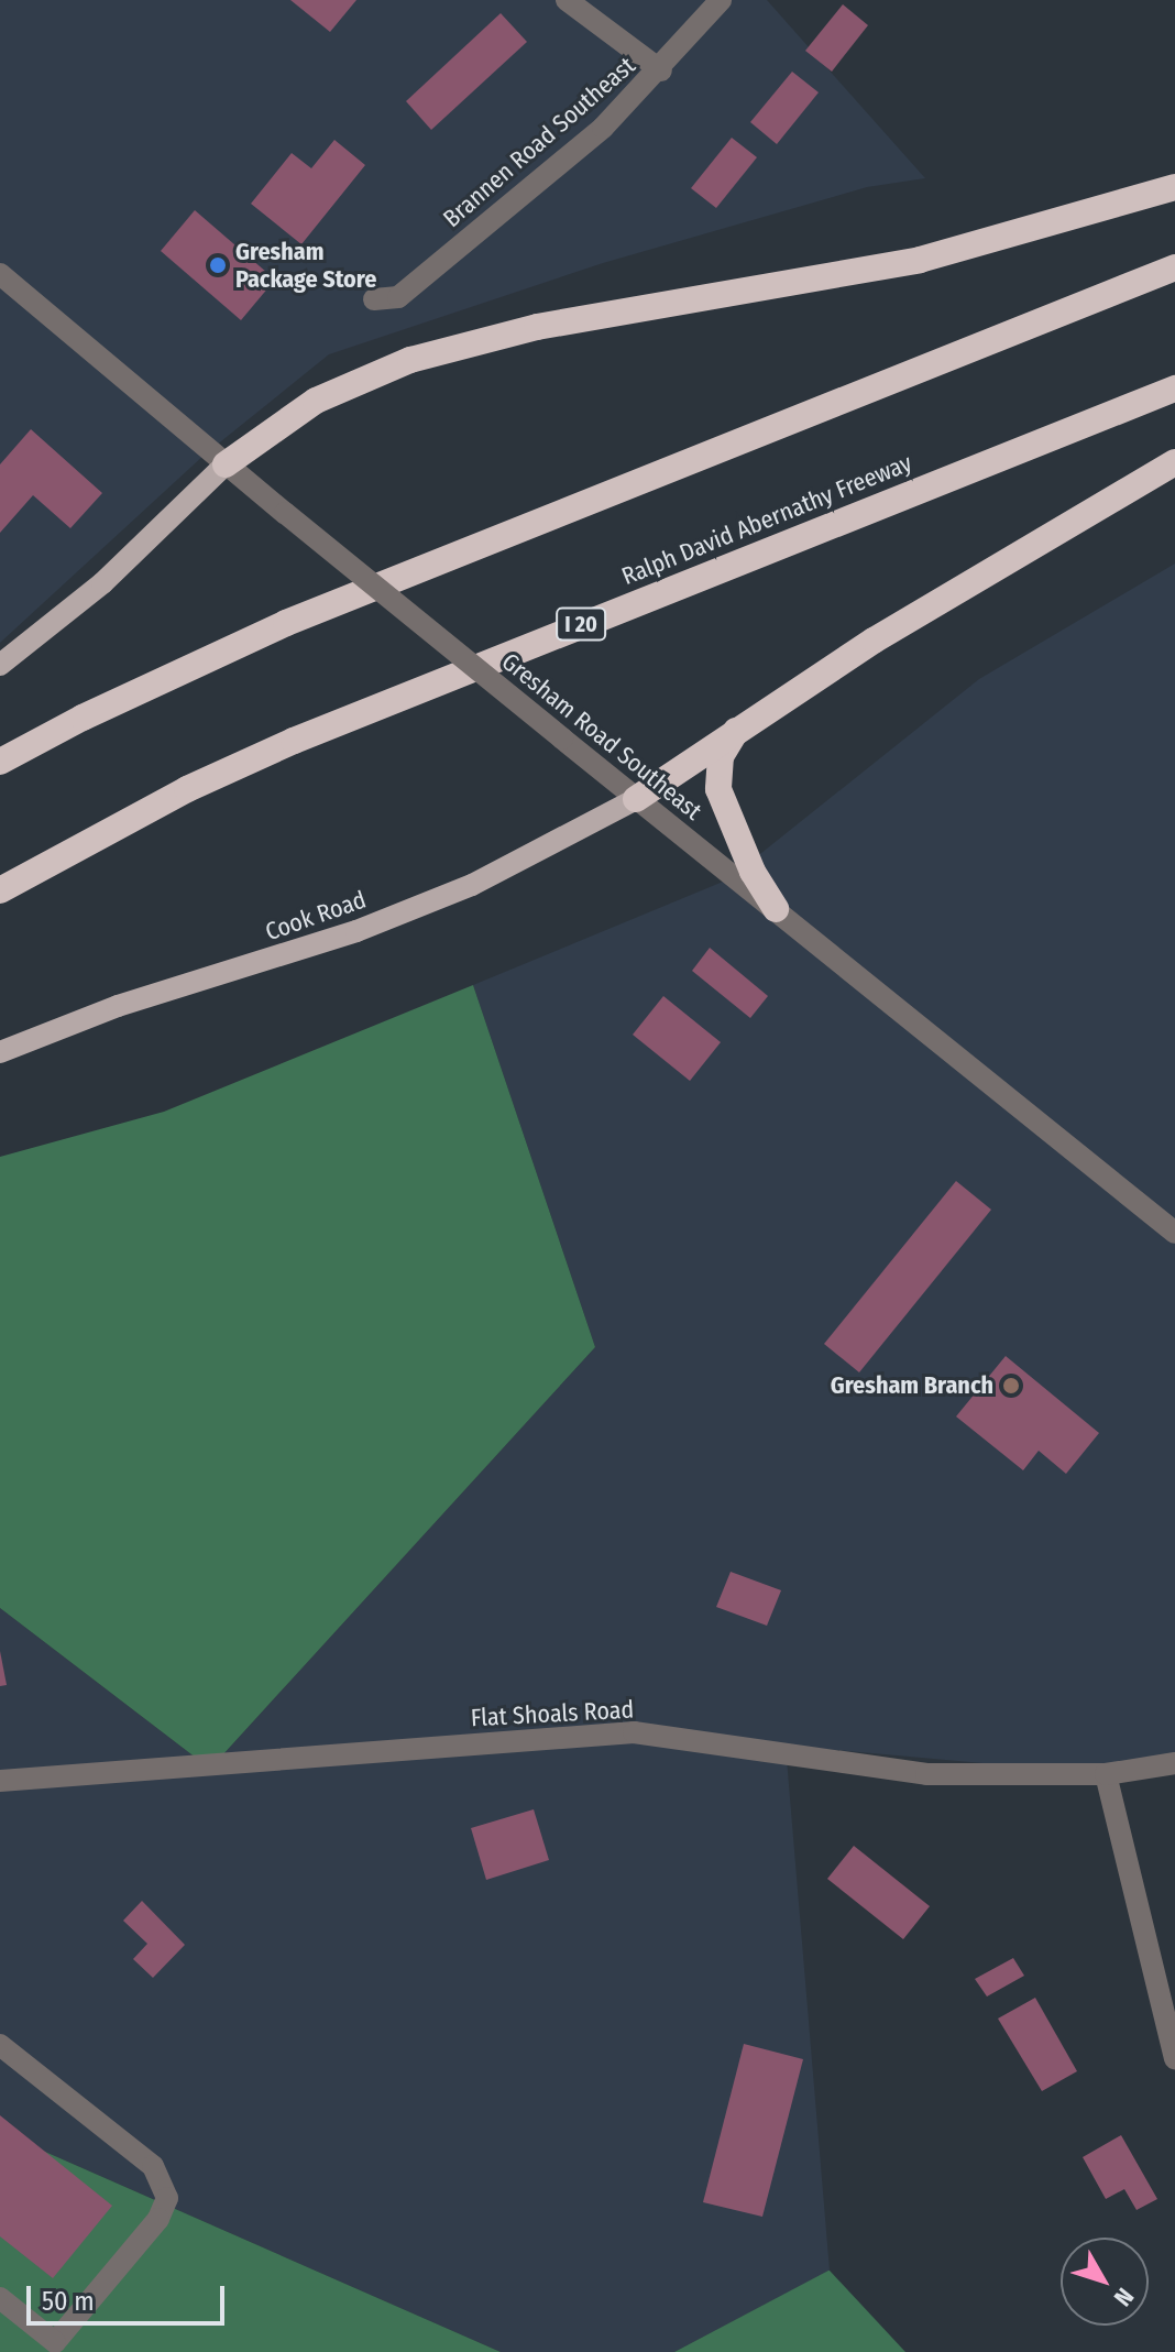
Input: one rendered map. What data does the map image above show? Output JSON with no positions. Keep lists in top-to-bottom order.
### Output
{
  "streets": {
    "highway": ["Ralph David Abernathy Freeway", "I 20"],
    "main road": ["Cook Road"],
    "street": ["Brannen Road Southeast", "Gresham Road Southeast", "Flat Shoals Road"]
  },
  "crossings": [
    ["Gresham Road Southeast", "Cook Road"]
  ],
  "places": ["Gresham Package Store", "Gresham Branch"],
  "scale_bar": "50 m",
  "north": "bottom right"
}
